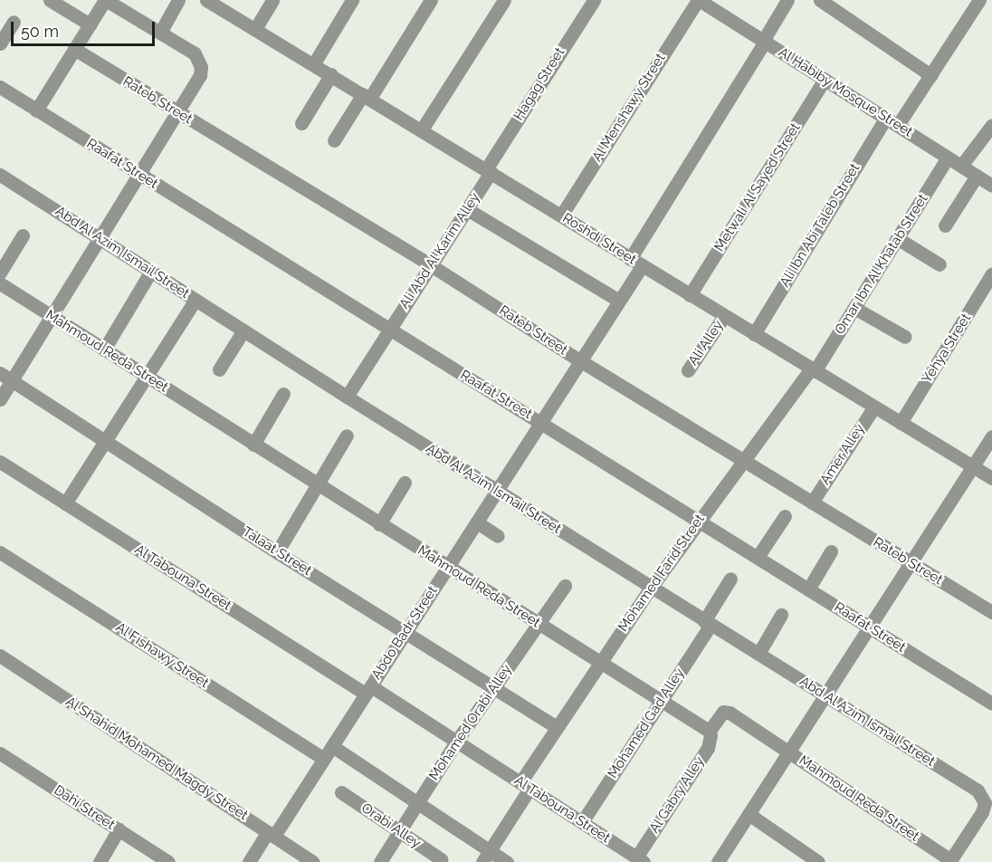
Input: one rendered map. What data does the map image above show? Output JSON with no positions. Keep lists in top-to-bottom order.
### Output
{
  "streets": {
    "street": [
      "Hagag Street",
      "Al Habiby Mosque Street",
      "Rateb Street",
      "Al Menshawy Street",
      "Raafat Street",
      "Metwali Al Sayed Street",
      "Ali Ibn Abi Taleb Street",
      "Roshdi Street",
      "Ali Abd Al Karim Alley",
      "Abd Al Azim Ismail Street",
      "Omar Ibn Al Khatab Street",
      "Ali Alley",
      "Yehya Street",
      "Mahmoud Reda Street",
      "Amer Alley",
      "Talaat Street",
      "Mohamed Farid Street",
      "Al Tabouna Street",
      "Abdo Badr Street",
      "Al Fishawy Street",
      "Mohamed Orabi Alley",
      "Mohamed Gad Alley",
      "Al Shahid Mohamed Magdy Street",
      "Al Gabry Alley",
      "Dahi Street",
      "Orabi Alley"
    ]
  },
  "crossings": [
    ["Hagag Street", "Roshdi Street"],
    ["Hagag Street", "Ali Abd Al Karim Alley"],
    ["Al Habiby Mosque Street", "Al Menshawy Street"],
    ["Al Habiby Mosque Street", "Metwali Al Sayed Street"],
    ["Al Habiby Mosque Street", "Ali Ibn Abi Taleb Street"],
    ["Al Habiby Mosque Street", "Omar Ibn Al Khatab Street"],
    ["Al Habiby Mosque Street", "Abdo Badr Street"],
    ["Rateb Street", "Ali Abd Al Karim Alley"],
    ["Rateb Street", "Amer Alley"],
    ["Rateb Street", "Mohamed Farid Street"],
    ["Rateb Street", "Abdo Badr Street"],
    ["Al Menshawy Street", "Roshdi Street"],
    ["Raafat Street", "Ali Abd Al Karim Alley"],
    ["Raafat Street", "Mohamed Farid Street"],
    ["Raafat Street", "Abdo Badr Street"],
    ["Metwali Al Sayed Street", "Roshdi Street"],
    ["Ali Ibn Abi Taleb Street", "Roshdi Street"],
    ["Roshdi Street", "Ali Abd Al Karim Alley"],
    ["Roshdi Street", "Omar Ibn Al Khatab Street"],
    ["Roshdi Street", "Ali Alley"],
    ["Roshdi Street", "Yehya Street"],
    ["Roshdi Street", "Amer Alley"],
    ["Roshdi Street", "Mohamed Farid Street"],
    ["Roshdi Street", "Abdo Badr Street"],
    ["Ali Abd Al Karim Alley", "Abd Al Azim Ismail Street"],
    ["Abd Al Azim Ismail Street", "Mahmoud Reda Street"],
    ["Abd Al Azim Ismail Street", "Mohamed Farid Street"],
    ["Abd Al Azim Ismail Street", "Abdo Badr Street"],
    ["Abd Al Azim Ismail Street", "Mohamed Gad Alley"],
    ["Omar Ibn Al Khatab Street", "Mohamed Farid Street"],
    ["Mahmoud Reda Street", "Mohamed Farid Street"],
    ["Mahmoud Reda Street", "Abdo Badr Street"],
    ["Mahmoud Reda Street", "Mohamed Orabi Alley"],
    ["Mahmoud Reda Street", "Mohamed Gad Alley"],
    ["Mahmoud Reda Street", "Al Gabry Alley"],
    ["Talaat Street", "Mohamed Farid Street"],
    ["Talaat Street", "Abdo Badr Street"],
    ["Talaat Street", "Mohamed Orabi Alley"],
    ["Mohamed Farid Street", "Al Tabouna Street"],
    ["Al Tabouna Street", "Abdo Badr Street"],
    ["Al Tabouna Street", "Mohamed Orabi Alley"],
    ["Al Tabouna Street", "Mohamed Gad Alley"],
    ["Al Tabouna Street", "Al Gabry Alley"],
    ["Abdo Badr Street", "Al Fishawy Street"],
    ["Abdo Badr Street", "Al Shahid Mohamed Magdy Street"],
    ["Mohamed Orabi Alley", "Orabi Alley"]
  ],
  "scale_bar": "50 m"
}
